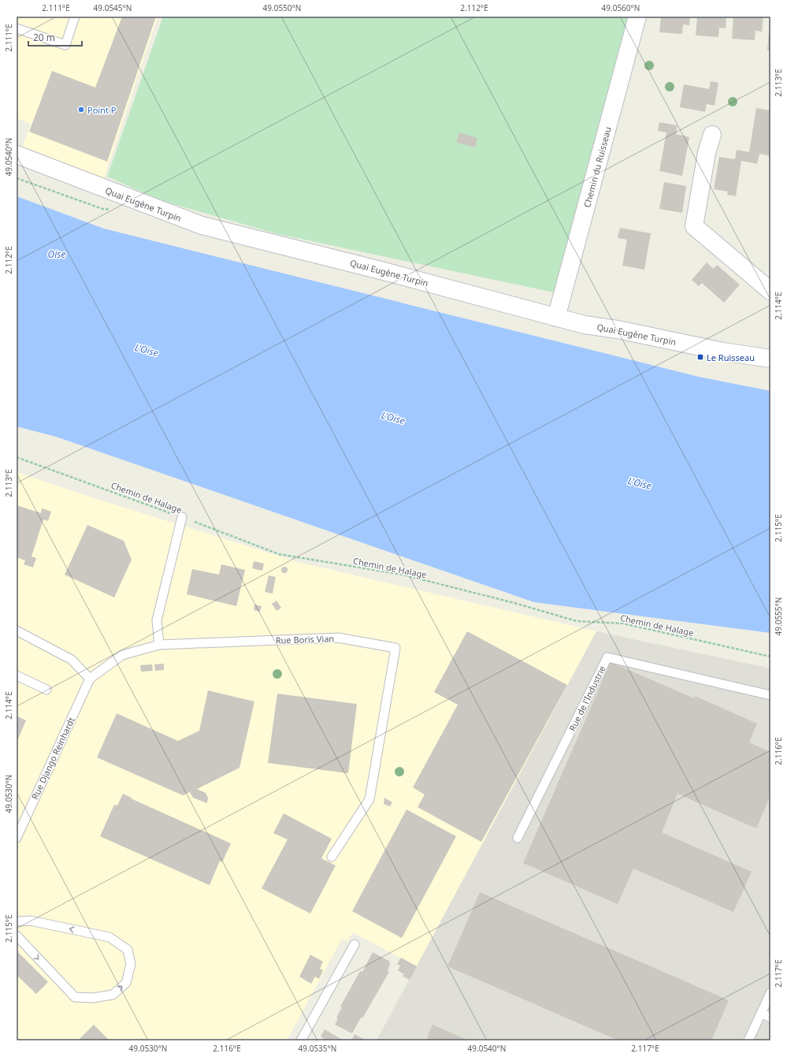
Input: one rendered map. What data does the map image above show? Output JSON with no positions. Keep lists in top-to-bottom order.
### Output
{
  "streets": {
    "main road": ["Chemin du Ruisseau", "Quai Eugène Turpin"],
    "lane": ["Rue Boris Vian", "Rue de l'Industrie", "Rue Django Reinhardt"],
    "path": ["Chemin de Halage"]
  },
  "crossings": [
    ["Chemin du Ruisseau", "Quai Eugène Turpin"],
    ["Rue Boris Vian", "Rue Django Reinhardt"]
  ],
  "water": ["Oise", "L'Oise"],
  "places": {
    "other": ["Point P"],
    "transit": ["Le Ruisseau"]
  },
  "scale_bar": "20 m",
  "coordinates": [
    "2.111°E",
    "49.0545°N",
    "49.0550°N",
    "2.112°E",
    "49.0560°N",
    "2.113°E",
    "49.0540°N",
    "2.114°E",
    "2.115°E",
    "49.0555°N",
    "2.116°E",
    "49.0530°N",
    "2.117°E",
    "49.0535°N"
  ]
}
